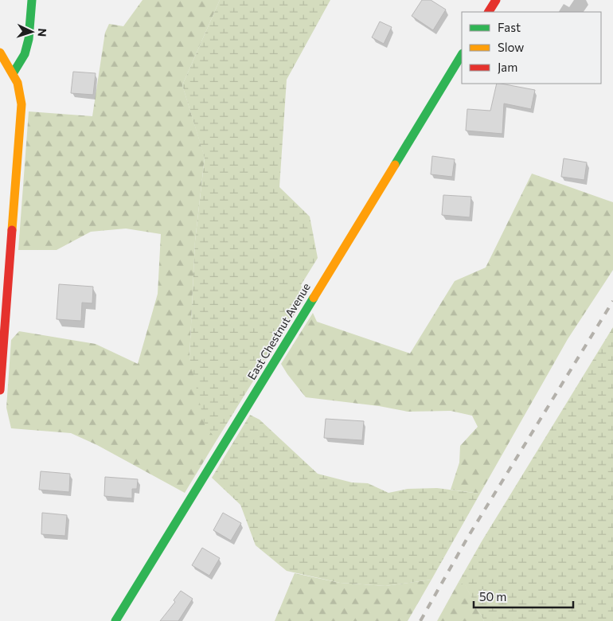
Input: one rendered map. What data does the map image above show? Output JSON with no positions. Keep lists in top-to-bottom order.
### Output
{
  "streets": {
    "street": ["East Chestnut Avenue"]
  },
  "legend": ["Fast", "Slow", "Jam"],
  "scale_bar": "50 m",
  "north": "right"
}
